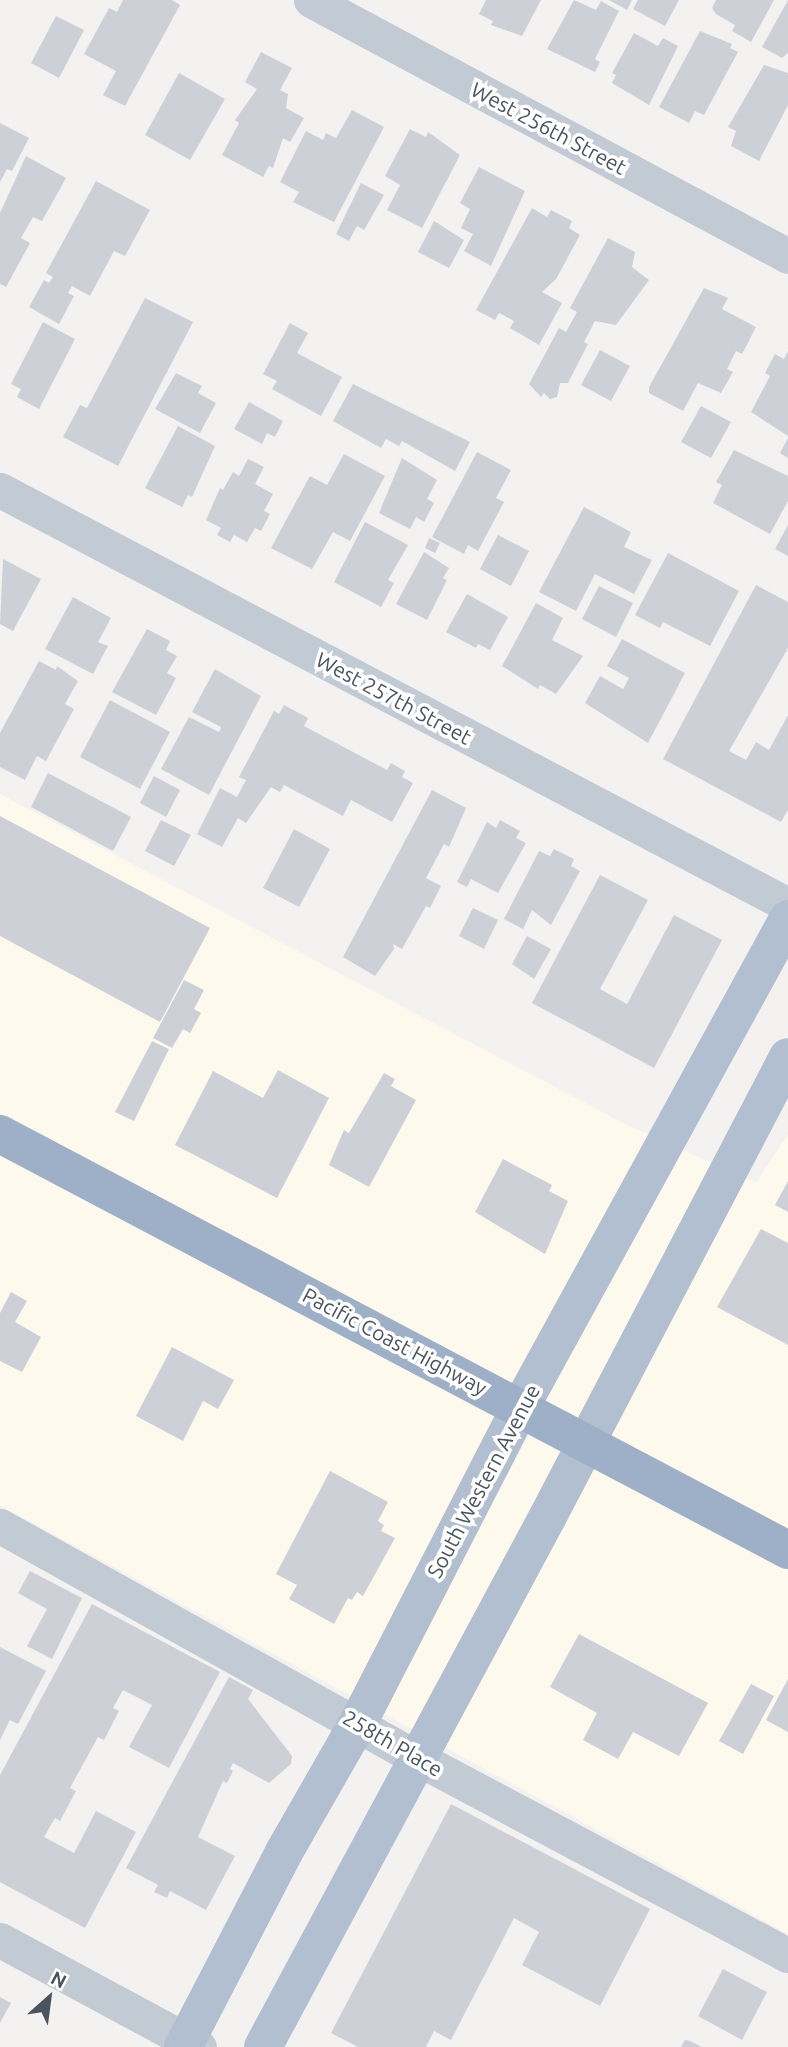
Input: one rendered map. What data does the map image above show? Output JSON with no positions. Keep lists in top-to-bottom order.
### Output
{
  "streets": {
    "highway": ["Pacific Coast Highway"],
    "main road": ["South Western Avenue"],
    "street": ["West 256th Street", "West 257th Street", "258th Place"]
  },
  "crossings": [
    ["Pacific Coast Highway", "South Western Avenue"],
    ["South Western Avenue", "258th Place"]
  ],
  "north": "top right"
}
